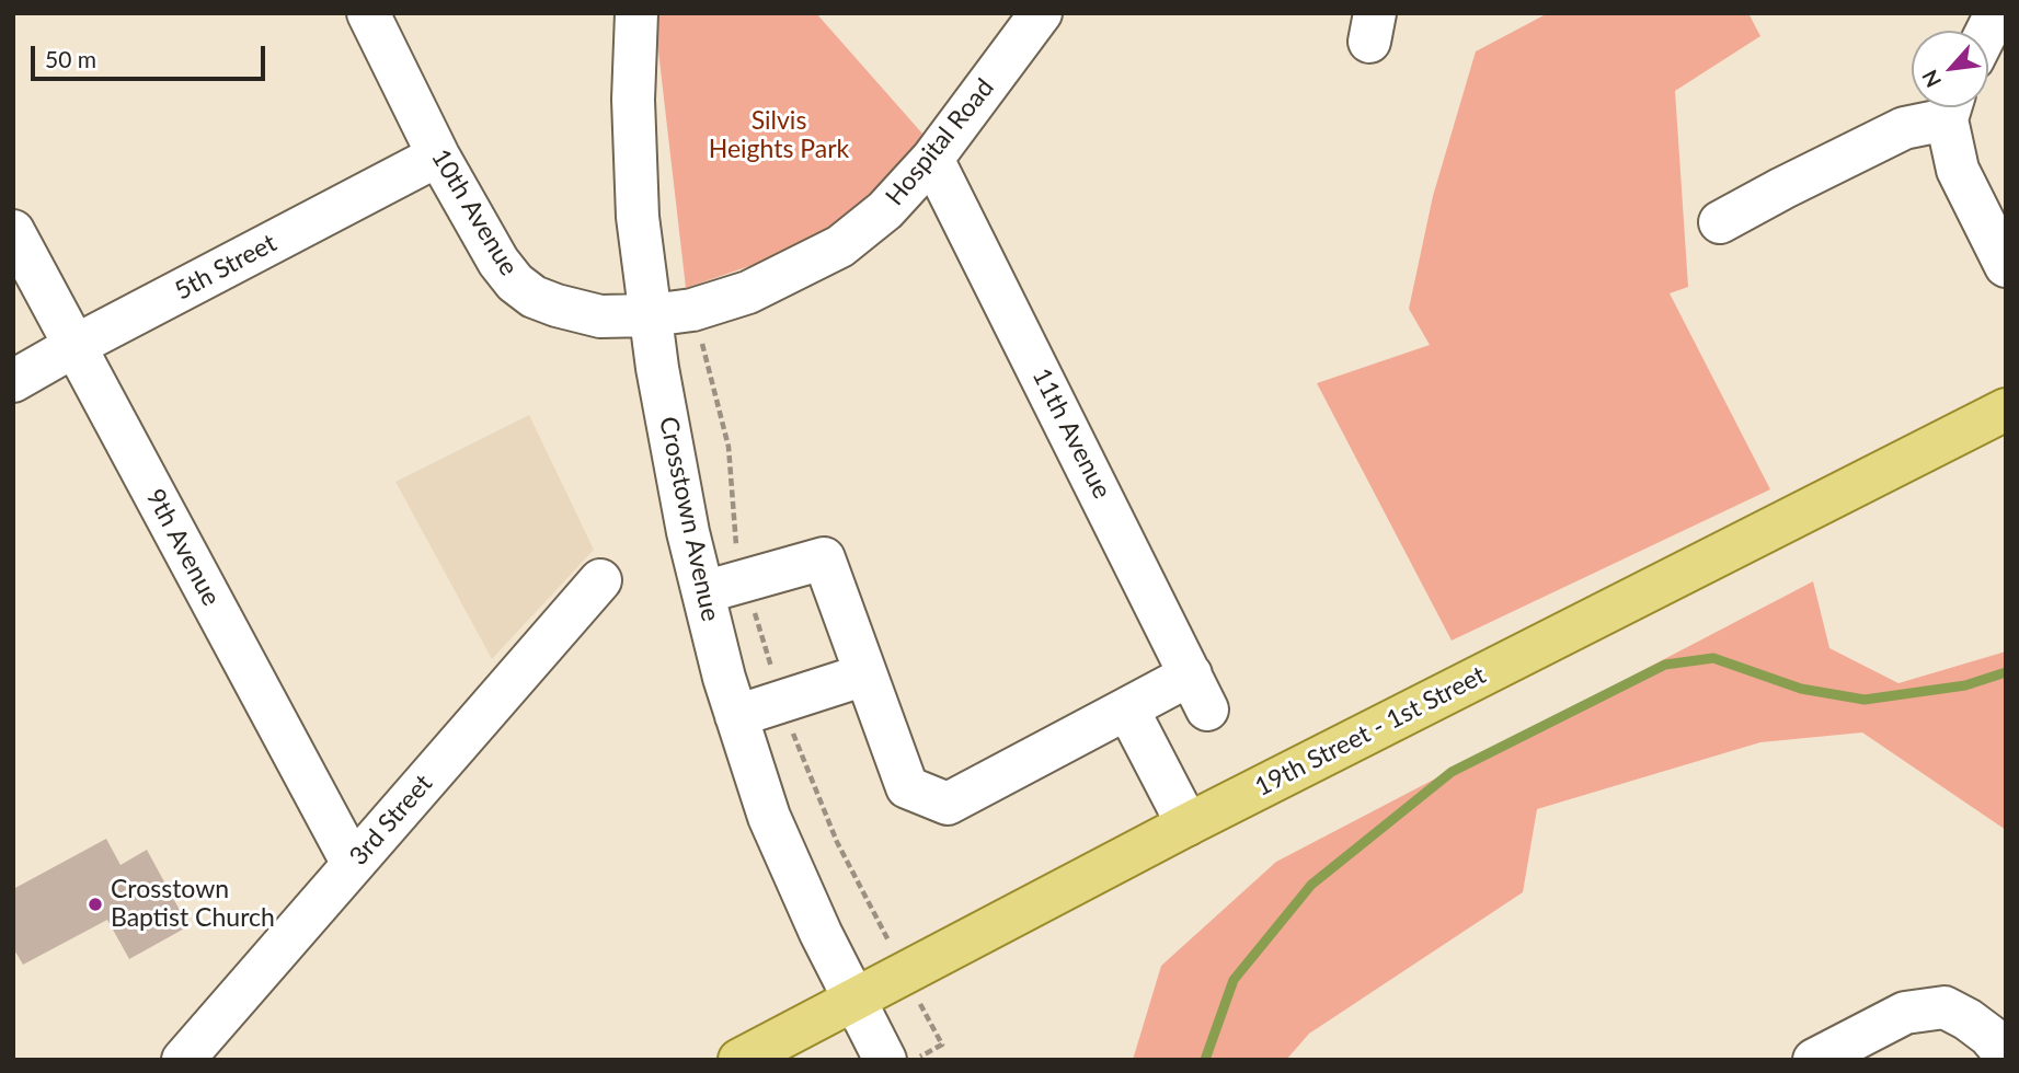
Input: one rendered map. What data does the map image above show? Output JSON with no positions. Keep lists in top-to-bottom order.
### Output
{
  "streets": {
    "main road": ["19th Street - 1st Street"],
    "street": [
      "Hospital Road",
      "10th Avenue",
      "5th Street",
      "11th Avenue",
      "Crosstown Avenue",
      "9th Avenue",
      "3rd Street"
    ]
  },
  "crossings": [
    ["Hospital Road", "10th Avenue"],
    ["Hospital Road", "11th Avenue"],
    ["Hospital Road", "Crosstown Avenue"],
    ["10th Avenue", "5th Street"],
    ["10th Avenue", "Crosstown Avenue"],
    ["5th Street", "9th Avenue"],
    ["Crosstown Avenue", "19th Street - 1st Street"],
    ["9th Avenue", "3rd Street"]
  ],
  "parks": ["Silvis Heights Park"],
  "places": ["Crosstown Baptist Church"],
  "scale_bar": "50 m",
  "north": "bottom left"
}
